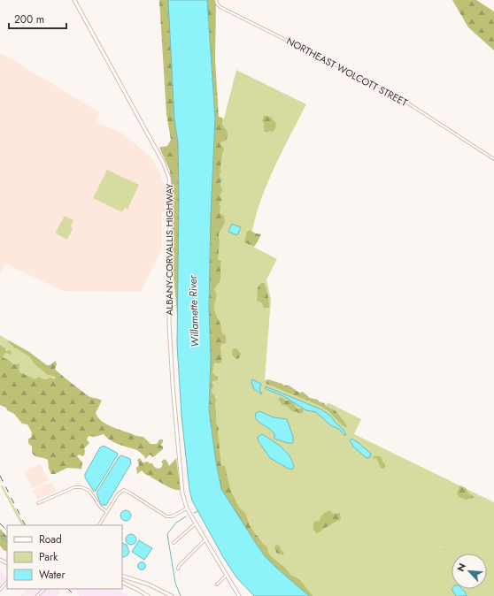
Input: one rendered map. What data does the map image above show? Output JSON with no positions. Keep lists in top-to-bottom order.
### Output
{
  "streets": {
    "highway": ["ALBANY-CORVALLIS HIGHWAY"],
    "street": ["NORTHEAST WOLCOTT STREET"]
  },
  "water": ["Willamette River"],
  "legend": ["Road", "Park", "Water"],
  "scale_bar": "200 m",
  "north": "top left"
}
